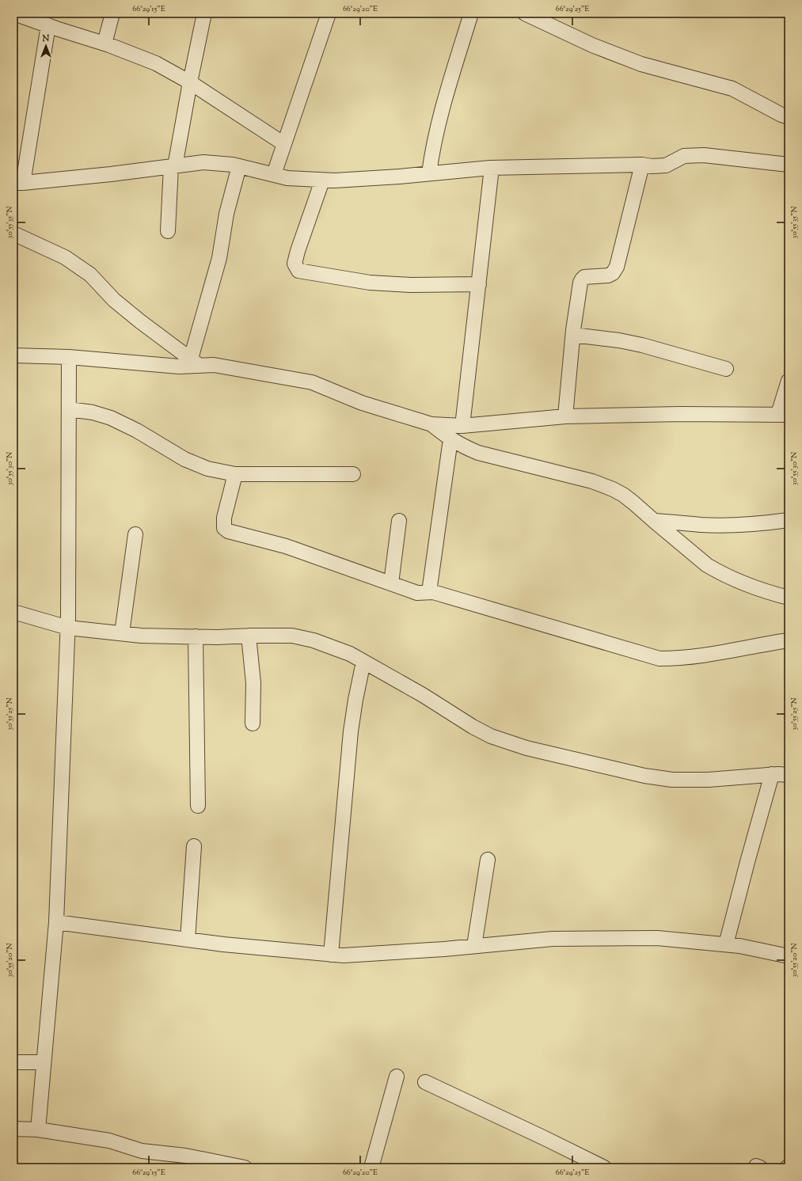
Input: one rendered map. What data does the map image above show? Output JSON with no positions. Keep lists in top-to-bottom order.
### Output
{
  "north": "top",
  "coordinates": [
    "66°29'15\"E",
    "66°29'20\"E",
    "66°29'25\"E",
    "30°55'35\"N",
    "30°55'30\"N",
    "30°55'25\"N",
    "30°55'20\"N"
  ]
}
